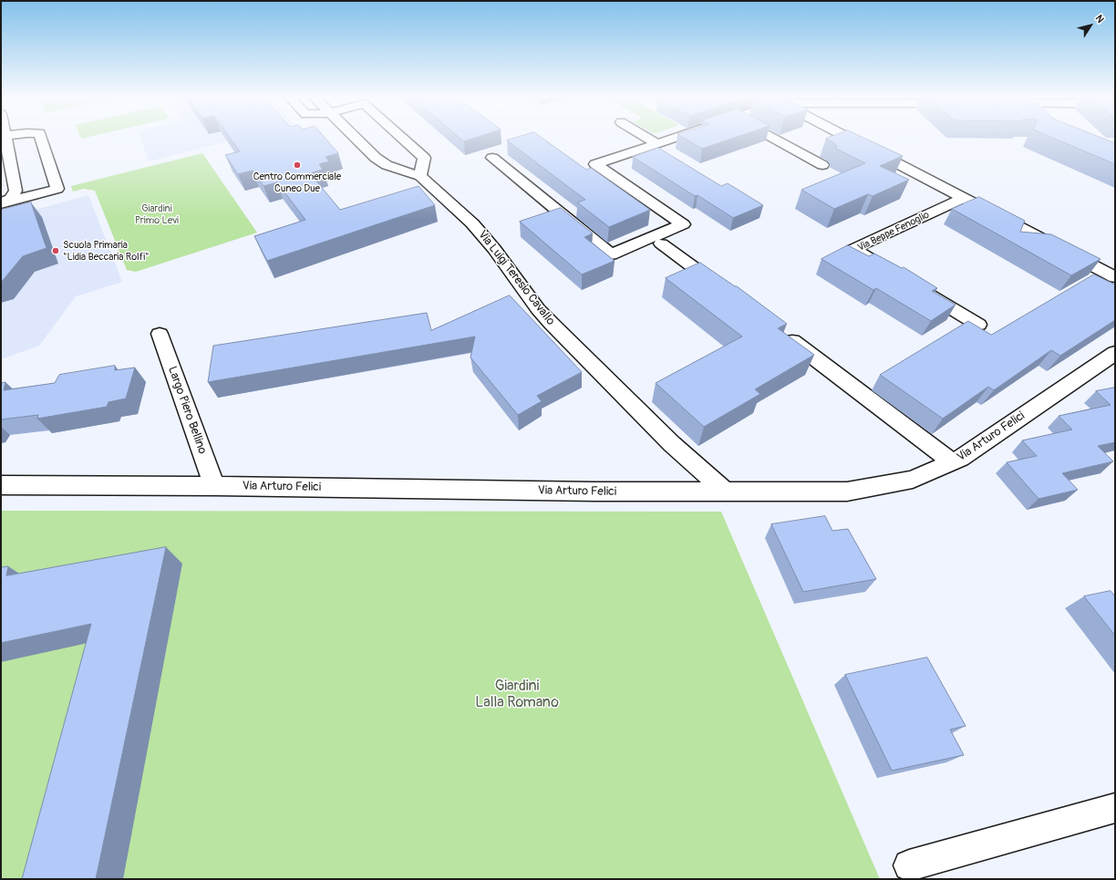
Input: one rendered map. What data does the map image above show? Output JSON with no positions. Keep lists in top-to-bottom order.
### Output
{
  "streets": {
    "street": [
      "Via Beppe Fenoglio",
      "Via Luigi Teresio Cavallo",
      "Largo Piero Bellino",
      "Via Arturo Felici"
    ]
  },
  "crossings": [
    ["Via Luigi Teresio Cavallo", "Via Arturo Felici"],
    ["Largo Piero Bellino", "Via Arturo Felici"]
  ],
  "parks": ["Giardini Primo Levi", "Giardini Lalla Romano"],
  "places": ["Centro Commerciale Cuneo Due", "Scuola Primaria \"Lidia Beccaria Rolfi\""],
  "north": "top right"
}
